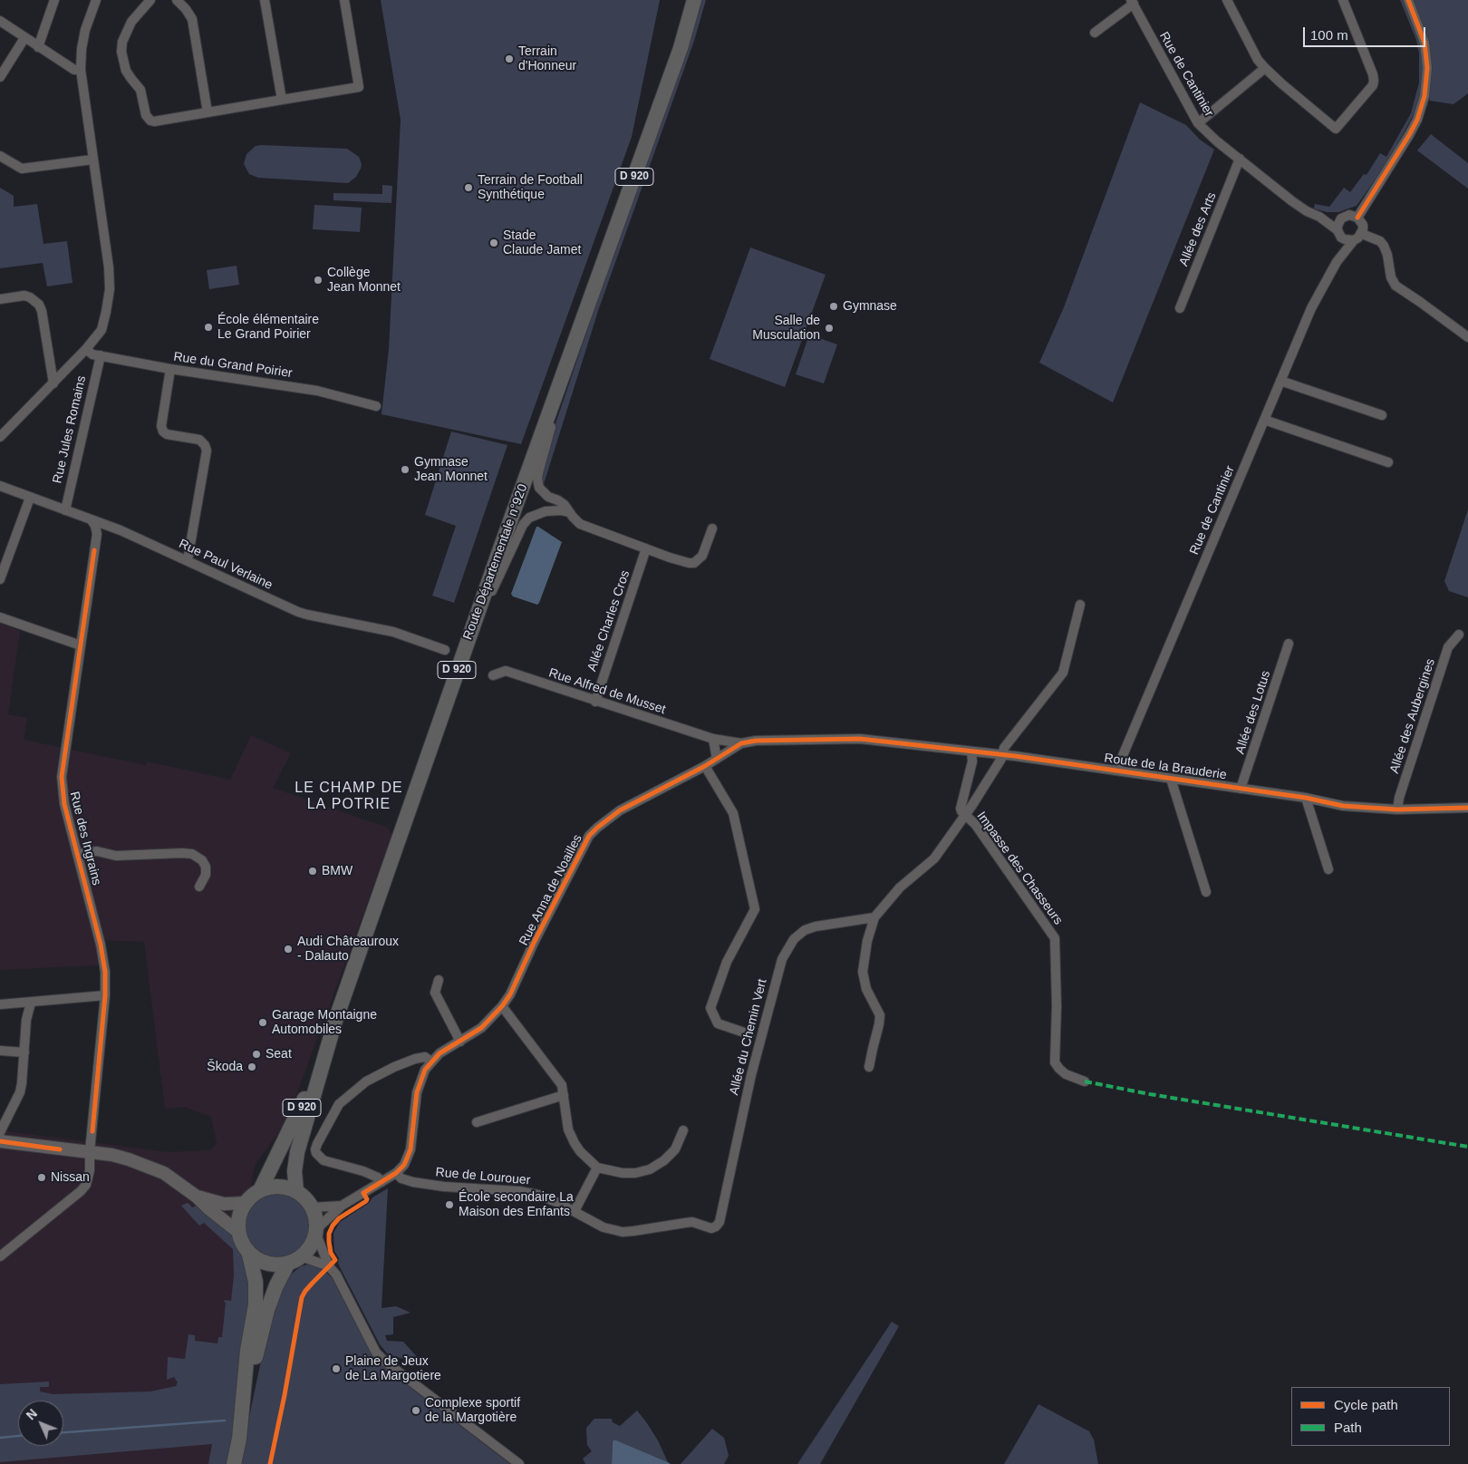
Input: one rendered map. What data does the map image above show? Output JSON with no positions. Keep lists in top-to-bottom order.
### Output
{
  "streets": {
    "main road": ["D 920", "Route Départementale n°920"],
    "street": [
      "Rue de Cantinier",
      "Allée des Arts",
      "Rue du Grand Poirier",
      "Rue Jules Romains",
      "Rue Paul Verlaine",
      "Allée Charles Cros",
      "Rue Alfred de Musset",
      "Allée des Lotus",
      "Allée des Aubergines",
      "Route de la Brauderie",
      "Rue des Ingrains",
      "Impasse des Chasseurs",
      "Rue Anna de Noailles",
      "Allée du Chemin Vert",
      "Rue de Lourouer"
    ]
  },
  "crossings": [
    ["Rue de Cantinier", "Allée des Arts"],
    ["Rue de Cantinier", "Route de la Brauderie"],
    ["D 920", "Route Départementale n°920"],
    ["Rue du Grand Poirier", "Rue Jules Romains"],
    ["Rue Jules Romains", "Rue Paul Verlaine"],
    ["Rue Paul Verlaine", "Rue des Ingrains"],
    ["Allée Charles Cros", "Rue Alfred de Musset"],
    ["Rue Alfred de Musset", "Route de la Brauderie"],
    ["Rue Alfred de Musset", "Rue Anna de Noailles"],
    ["Allée des Lotus", "Route de la Brauderie"],
    ["Allée des Aubergines", "Route de la Brauderie"],
    ["Allée du Chemin Vert", "Rue de Lourouer"]
  ],
  "districts": ["LE CHAMP DE LA POTRIE"],
  "places": [
    "Terrain d'Honneur",
    "Terrain de Football Synthétique",
    "Stade Claude Jamet",
    "Collège Jean Monnet",
    "Gymnase",
    "École élémentaire Le Grand Poirier",
    "Salle de Musculation",
    "Gymnase Jean Monnet",
    "BMW",
    "Audi Châteauroux - Dalauto",
    "Garage Montaigne Automobiles",
    "Seat",
    "Škoda",
    "Nissan",
    "École secondaire La Maison des Enfants",
    "Plaine de Jeux de La Margotiere",
    "Complexe sportif de la Margotière"
  ],
  "legend": ["Cycle path", "Path"],
  "scale_bar": "100 m",
  "north": "top left"
}
